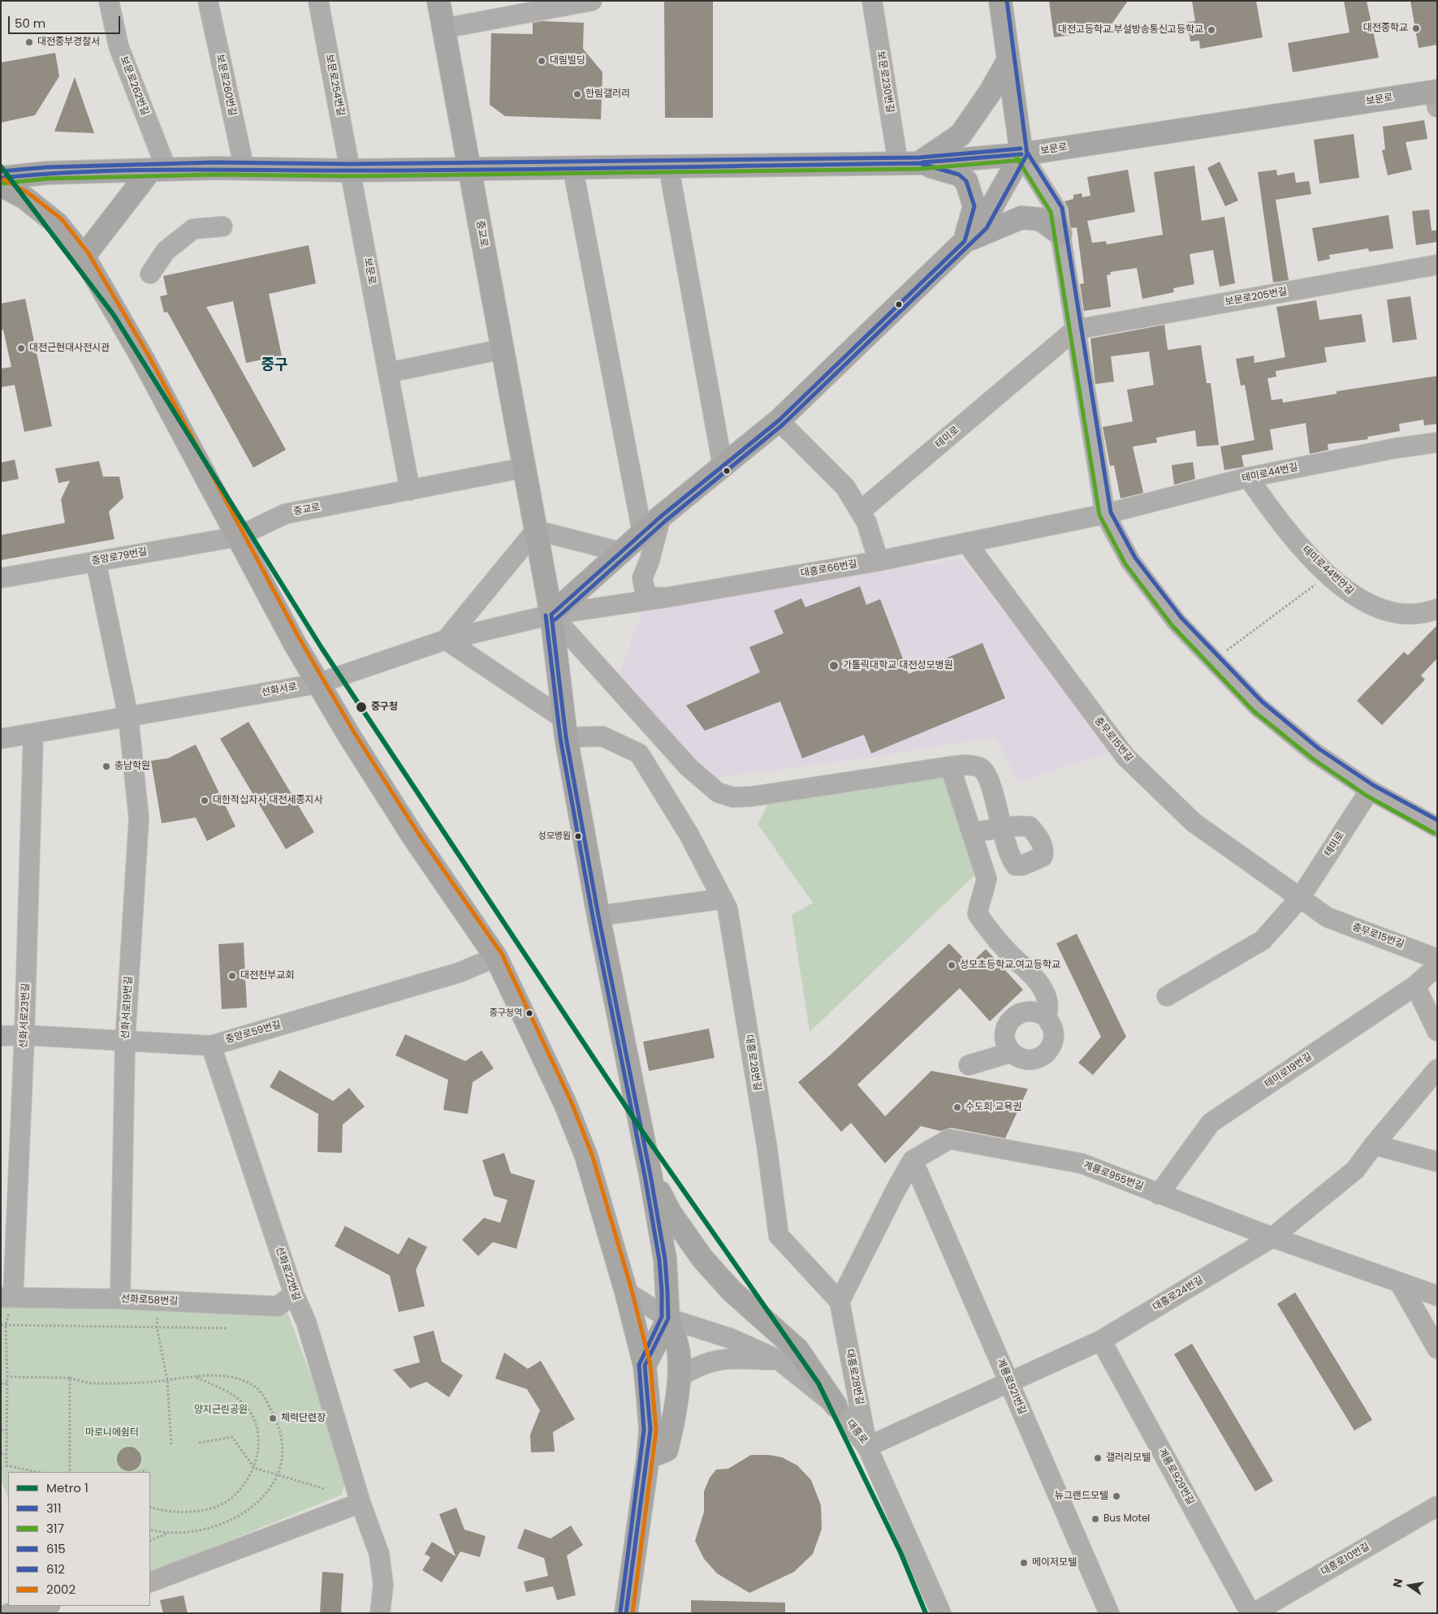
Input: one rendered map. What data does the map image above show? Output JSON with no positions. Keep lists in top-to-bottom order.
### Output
{
  "streets": {
    "main road": ["보문로", "중교로"],
    "street": [
      "보문로230번길",
      "보문로260번길",
      "보문로254번길",
      "보문로262번길",
      "보문로205번길",
      "테미로",
      "테미로44번길",
      "중앙로79번길",
      "대흥로66번길",
      "테미로44번안길",
      "선화서로",
      "충무로15번길",
      "선화서로19번길",
      "선화서로23번길",
      "중앙로59번길",
      "대흥로28번길",
      "테미로19번길",
      "계룡로955번길",
      "선화로22번길",
      "대흥로24번길",
      "선화로58번길",
      "계룡로921번길",
      "대흥로",
      "계룡로929번길",
      "대흥로10번길"
    ]
  },
  "crossings": [
    ["보문로230번길", "보문로"],
    ["보문로260번길", "보문로"],
    ["보문로254번길", "보문로"],
    ["보문로262번길", "보문로"],
    ["보문로", "중교로"],
    ["중교로", "중앙로79번길"],
    ["중교로", "대흥로66번길"],
    ["중교로", "선화서로"],
    ["보문로205번길", "테미로"],
    ["테미로", "충무로15번길"],
    ["테미로44번길", "대흥로66번길"],
    ["테미로44번길", "테미로44번안길"],
    ["중앙로79번길", "선화서로19번길"],
    ["대흥로66번길", "선화서로"],
    ["대흥로66번길", "충무로15번길"],
    ["선화서로", "선화서로19번길"],
    ["선화서로", "선화서로23번길"],
    ["선화서로19번길", "중앙로59번길"],
    ["선화서로19번길", "선화로58번길"],
    ["선화서로23번길", "중앙로59번길"],
    ["선화서로23번길", "선화로58번길"],
    ["중앙로59번길", "선화로22번길"],
    ["대흥로28번길", "대흥로24번길"],
    ["대흥로28번길", "대흥로"],
    ["테미로19번길", "계룡로955번길"],
    ["계룡로955번길", "대흥로24번길"],
    ["계룡로955번길", "계룡로921번길"],
    ["선화로22번길", "선화로58번길"],
    ["대흥로24번길", "계룡로921번길"],
    ["대흥로24번길", "대흥로"],
    ["대흥로24번길", "계룡로929번길"],
    ["계룡로929번길", "대흥로10번길"]
  ],
  "districts": ["중구"],
  "parks": ["양지근린공원", "마로니에쉼터"],
  "places": [
    "대전중학교",
    "대전고등학교.부설방송통신고등학교",
    "대전중부경찰서",
    "대림빌딩",
    "한림갤러리",
    "대전근현대사전시관",
    "가톨릭대학교 대전성모병원",
    "중구청",
    "충남학원",
    "대한적십자사 대전세종지사",
    "성모병원",
    "성모초등학교.여고등학교",
    "대전천부교회",
    "중구청역",
    "수도회 교육권",
    "체력단련장",
    "갤러리모텔",
    "뉴그랜드모텔",
    "Bus Motel",
    "메이저모텔"
  ],
  "lines": [
    "transit line 612",
    "transit line 615",
    "transit line 311",
    "transit line 317",
    "metro line 1",
    "transit line 2002"
  ],
  "legend": [
    "Metro 1",
    "311",
    "317",
    "615",
    "612",
    "2002"
  ],
  "scale_bar": "50 m",
  "north": "left"
}
